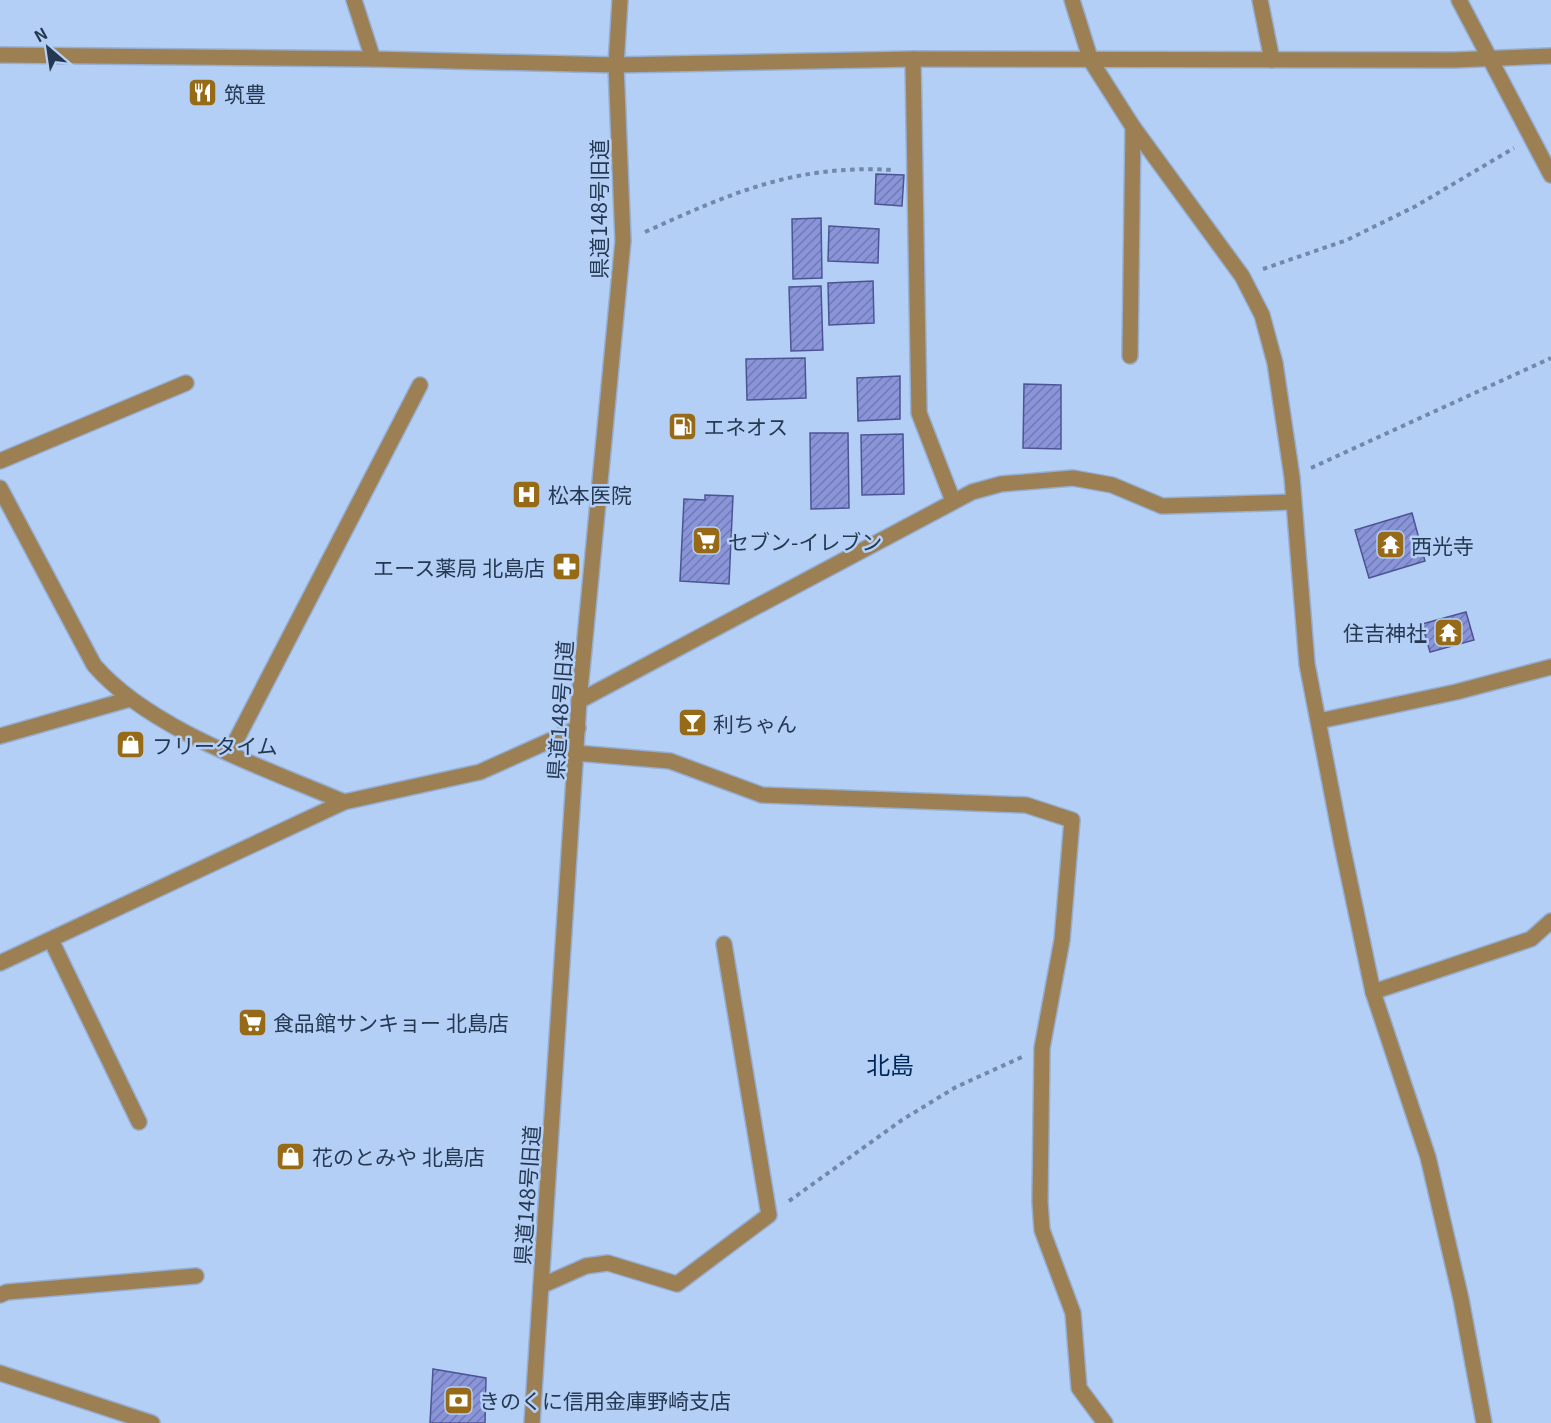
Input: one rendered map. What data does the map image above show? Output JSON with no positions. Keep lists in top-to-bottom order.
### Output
{
  "streets": {
    "street": ["県道148号旧道"]
  },
  "districts": ["北島"],
  "places": {
    "restaurant": ["筑豊"],
    "fuel station": ["エネオス"],
    "hospital": ["松本医院"],
    "supermarket": ["セブン-イレブン", "食品館サンキョー 北島店"],
    "temple": ["西光寺", "住吉神社"],
    "pharmacy": ["エース薬局 北島店"],
    "bar": ["利ちゃん"],
    "shop": ["フリータイム", "花のとみや 北島店"],
    "bank": ["きのくに信用金庫野崎支店"]
  },
  "north": "top left"
}
